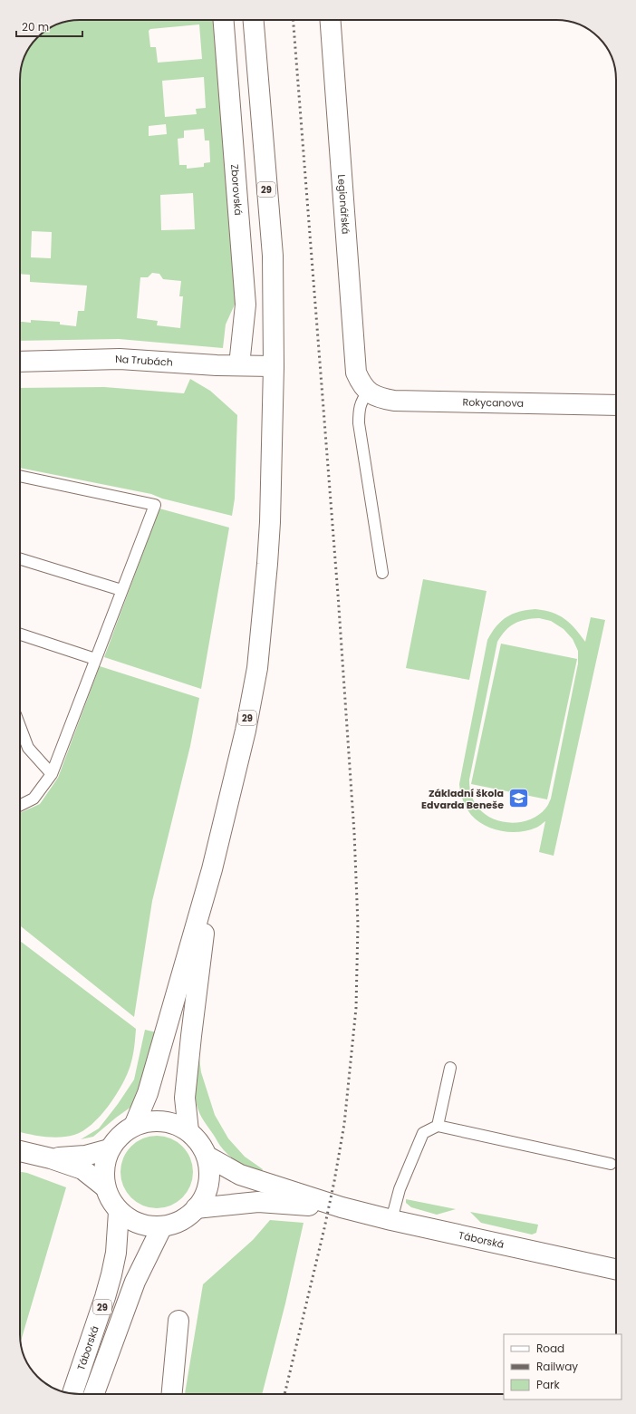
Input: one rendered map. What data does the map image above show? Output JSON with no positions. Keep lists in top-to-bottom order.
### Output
{
  "streets": {
    "main road": [
      "Zborovská",
      "29",
      "Legionářská",
      "Na Trubách",
      "Rokycanova",
      "Táborská"
    ]
  },
  "crossings": [
    ["Zborovská", "Na Trubách"],
    ["29", "Na Trubách"],
    ["29", "Táborská"],
    ["Legionářská", "Rokycanova"]
  ],
  "places": {
    "school or university": ["Základní škola Edvarda Beneše"]
  },
  "legend": ["Road", "Railway", "Park"],
  "scale_bar": "20 m"
}
